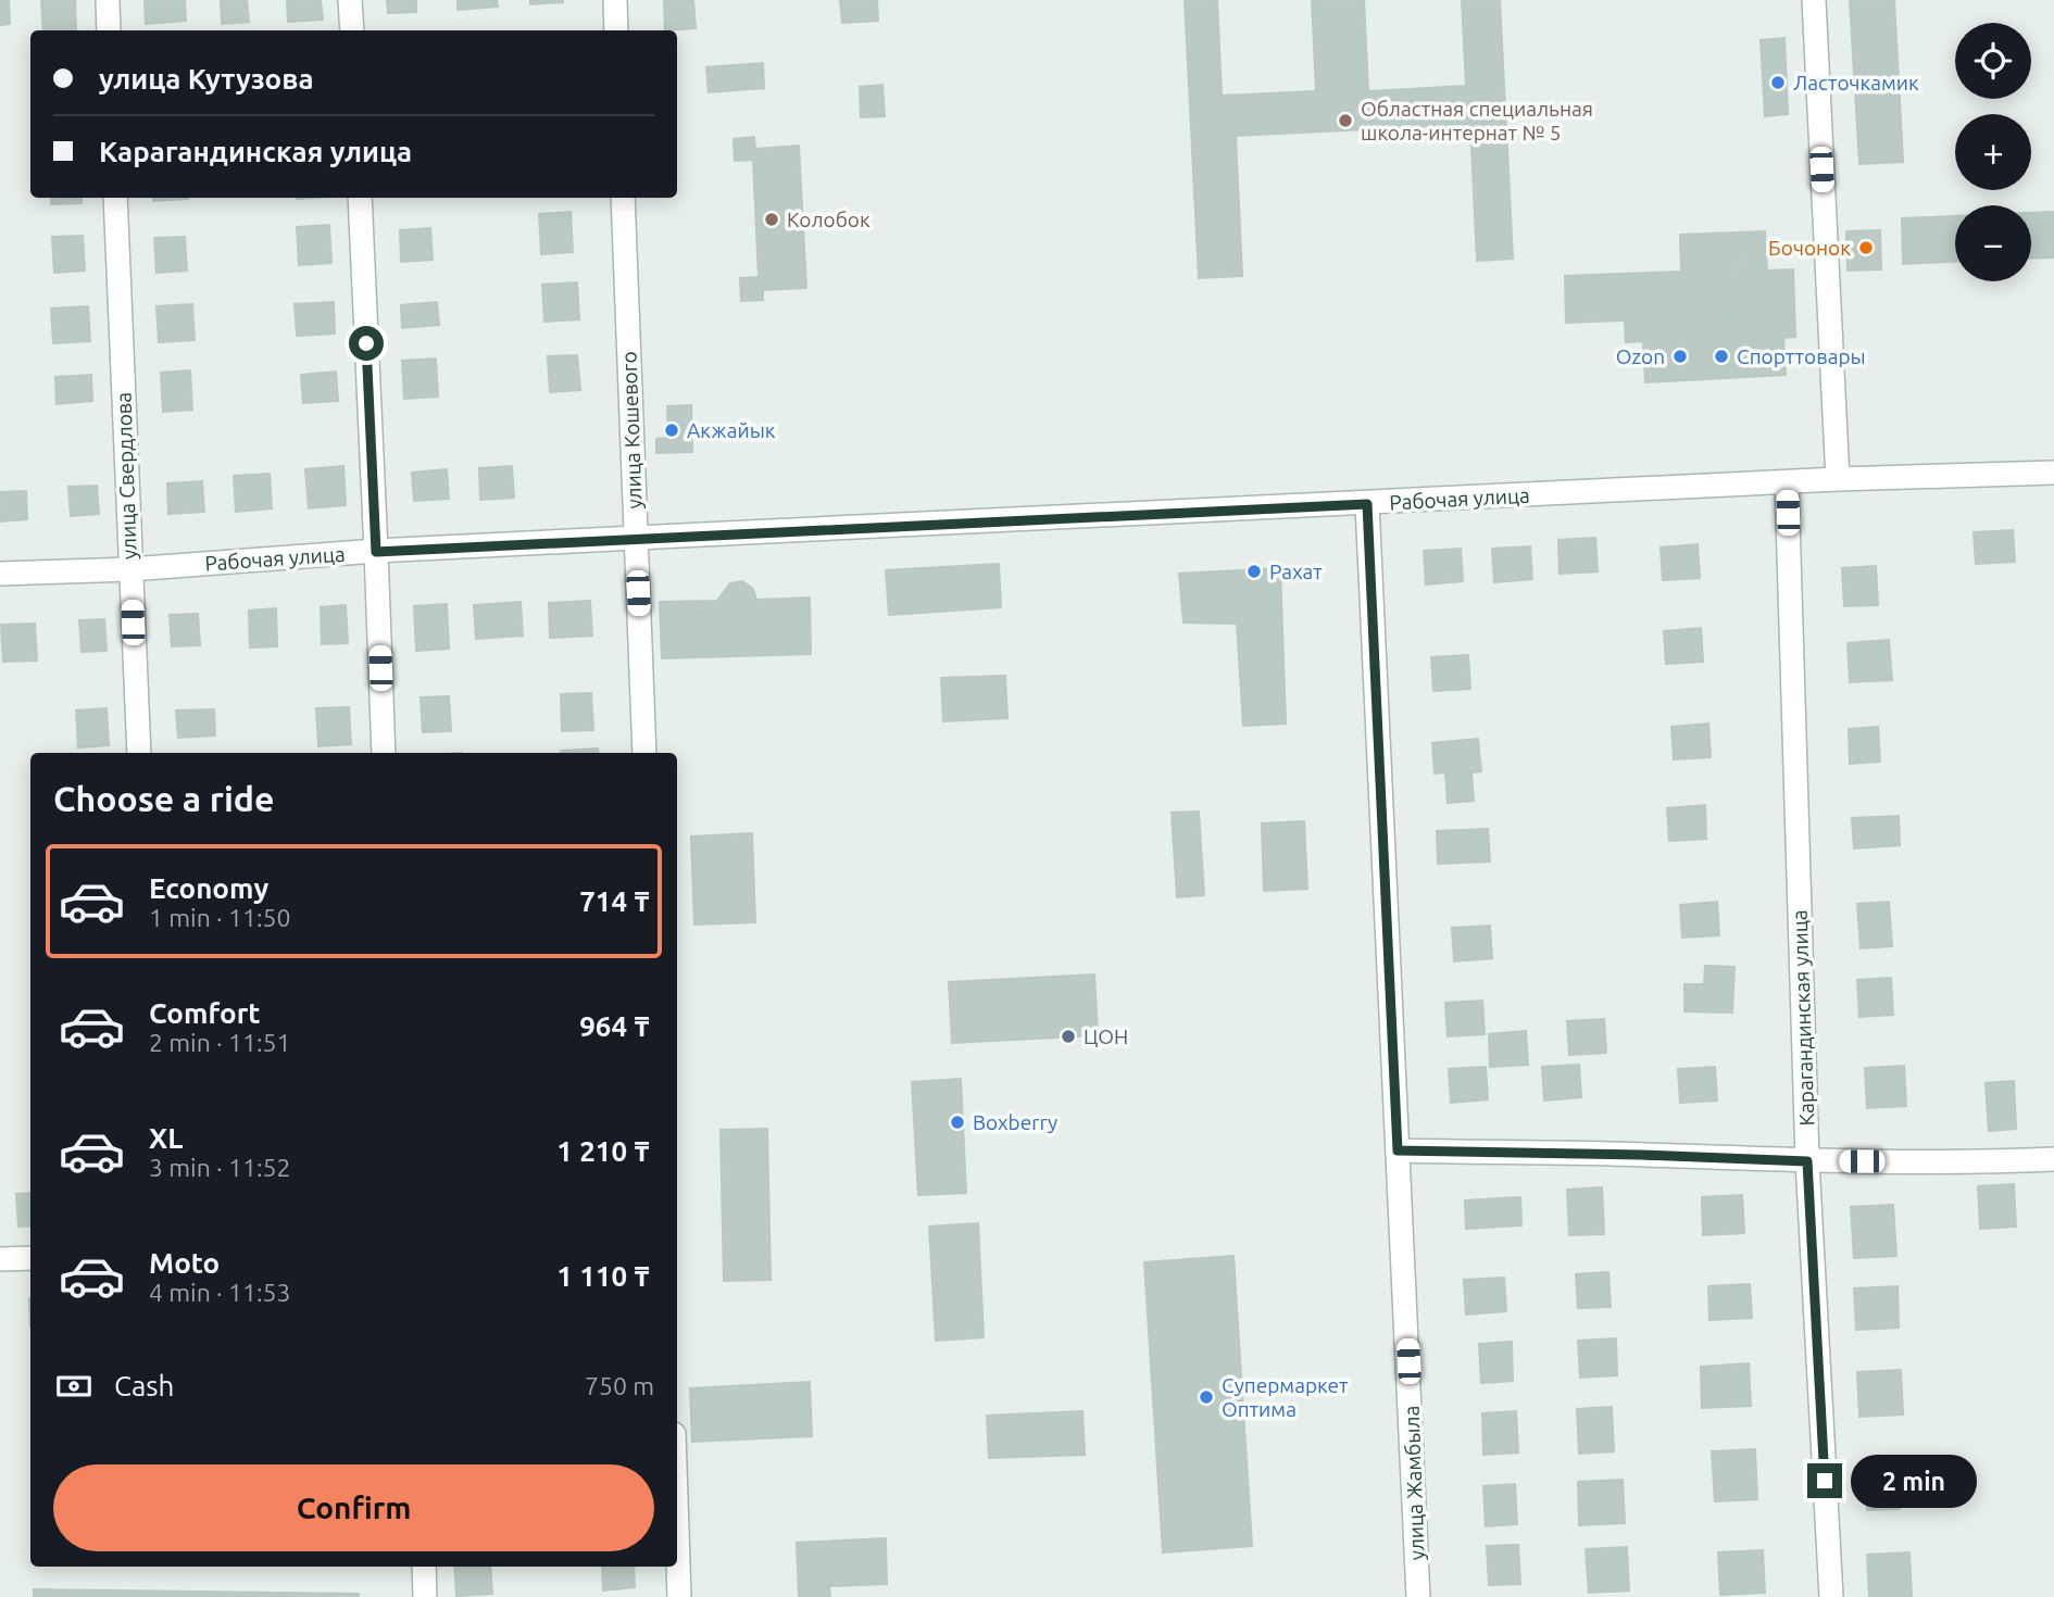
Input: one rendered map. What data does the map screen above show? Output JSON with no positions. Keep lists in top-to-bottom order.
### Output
{
  "streets": {
    "street": [
      "улица Кошевого",
      "улица Свердлова",
      "Рабочая улица",
      "Карагандинская улица",
      "улица Жамбыла"
    ]
  },
  "crossings": [
    ["улица Кошевого", "Рабочая улица"],
    ["улица Свердлова", "Рабочая улица"],
    ["Рабочая улица", "Карагандинская улица"],
    ["Рабочая улица", "улица Жамбыла"]
  ],
  "places": [
    "Ласточкамик",
    "Областная специальная школа-интернат № 5",
    "Колобок",
    "Бочонок",
    "Ozon",
    "Спорттовары",
    "Акжайык",
    "Рахат",
    "ЦОН",
    "Boxberry",
    "Супермаркет Оптима"
  ],
  "page": {
    "map_buttons": ["+", "−"],
    "banner": ["улица Кутузова", "Карагандинская улица"],
    "heading": "Choose a ride",
    "list": [
      {
        "name": "Economy",
        "note": "1 min · 11:50",
        "value": "714 ₸"
      },
      {
        "name": "Comfort",
        "note": "2 min · 11:51",
        "value": "964 ₸"
      },
      {
        "name": "XL",
        "note": "3 min · 11:52",
        "value": "1 210 ₸"
      },
      {
        "name": "Moto",
        "note": "4 min · 11:53",
        "value": "1 110 ₸"
      }
    ],
    "pay": ["Cash", "750 m"],
    "buttons": "Confirm",
    "bubble": "2 min"
  }
}
